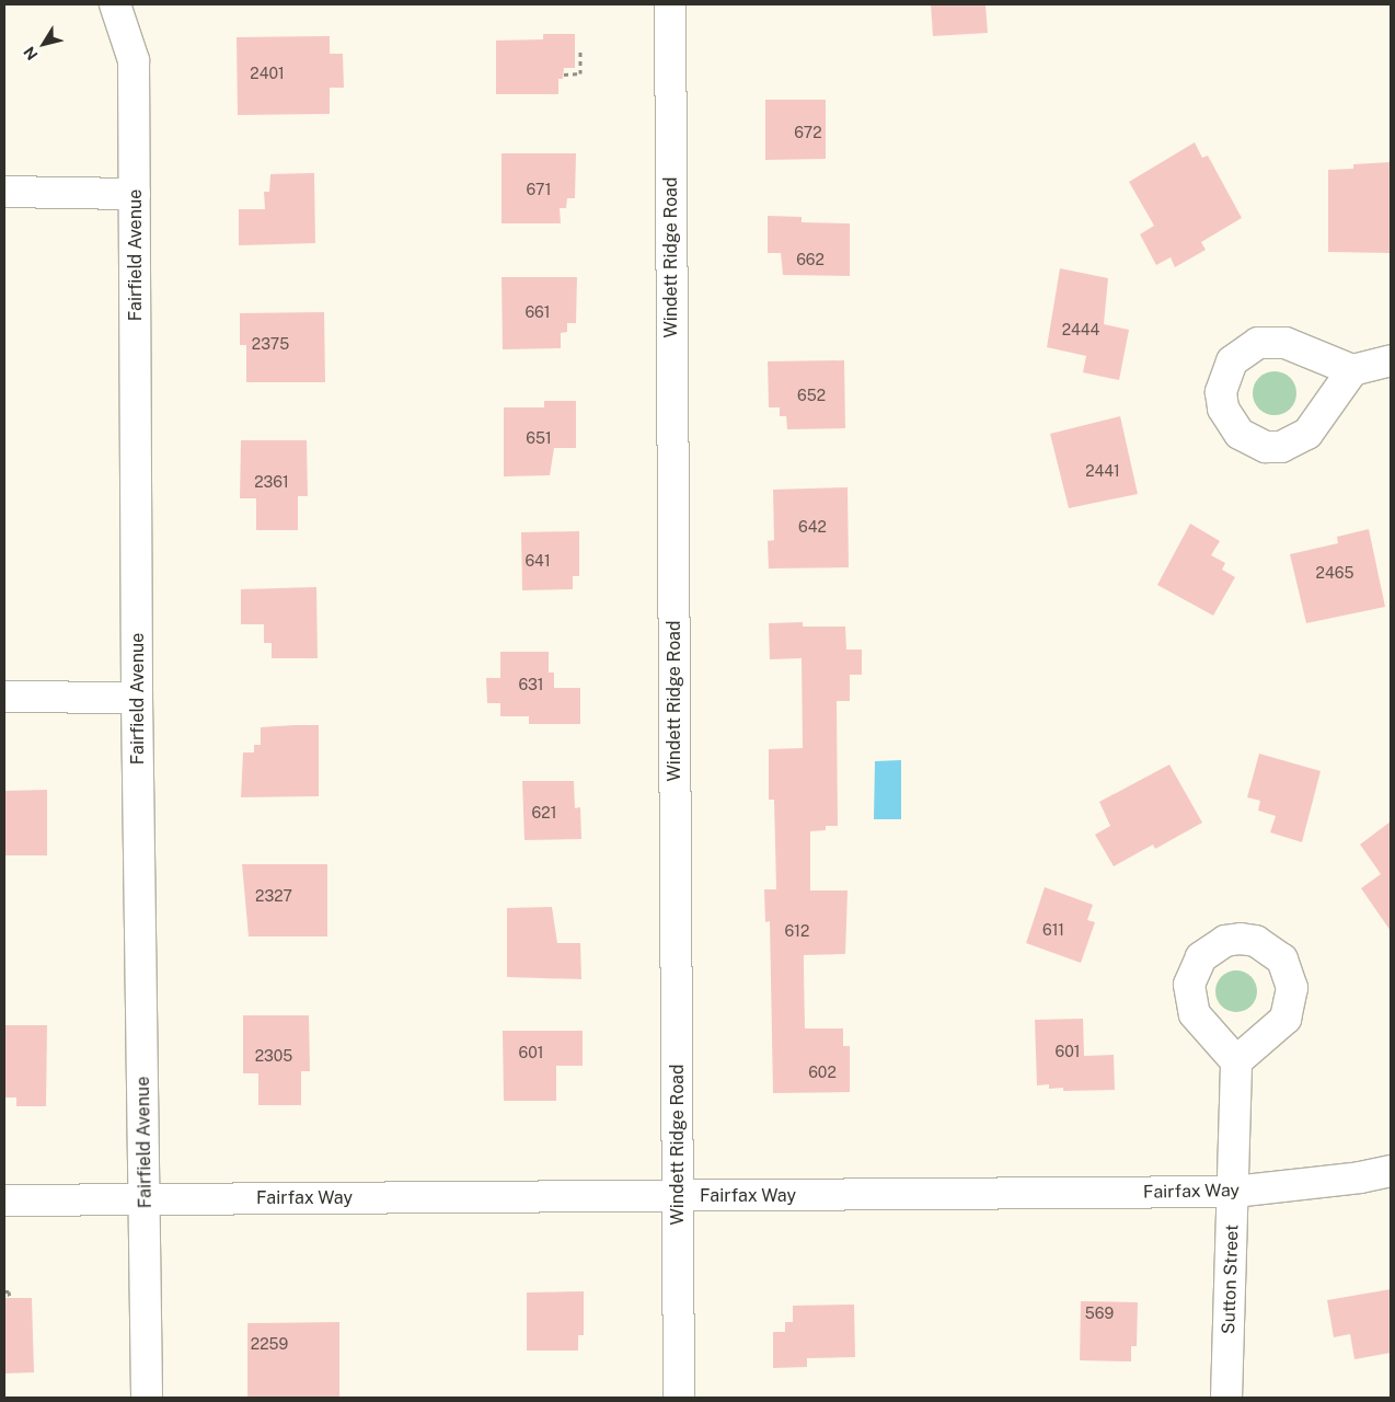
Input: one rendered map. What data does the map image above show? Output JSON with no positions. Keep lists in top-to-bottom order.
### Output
{
  "streets": {
    "street": [
      "Fairfield Avenue",
      "Windett Ridge Road",
      "Fairfax Way",
      "Sutton Street"
    ]
  },
  "crossings": [
    ["Fairfield Avenue", "Fairfax Way"],
    ["Windett Ridge Road", "Fairfax Way"],
    ["Fairfax Way", "Sutton Street"]
  ],
  "house_numbers": [
    "2401",
    "672",
    "671",
    "662",
    "661",
    "2444",
    "2375",
    "652",
    "651",
    "2441",
    "2361",
    "642",
    "641",
    "2465",
    "631",
    "621",
    "2327",
    "611",
    "612",
    "601",
    "601",
    "2305",
    "602",
    "569",
    "2259"
  ],
  "north": "bottom left"
}
